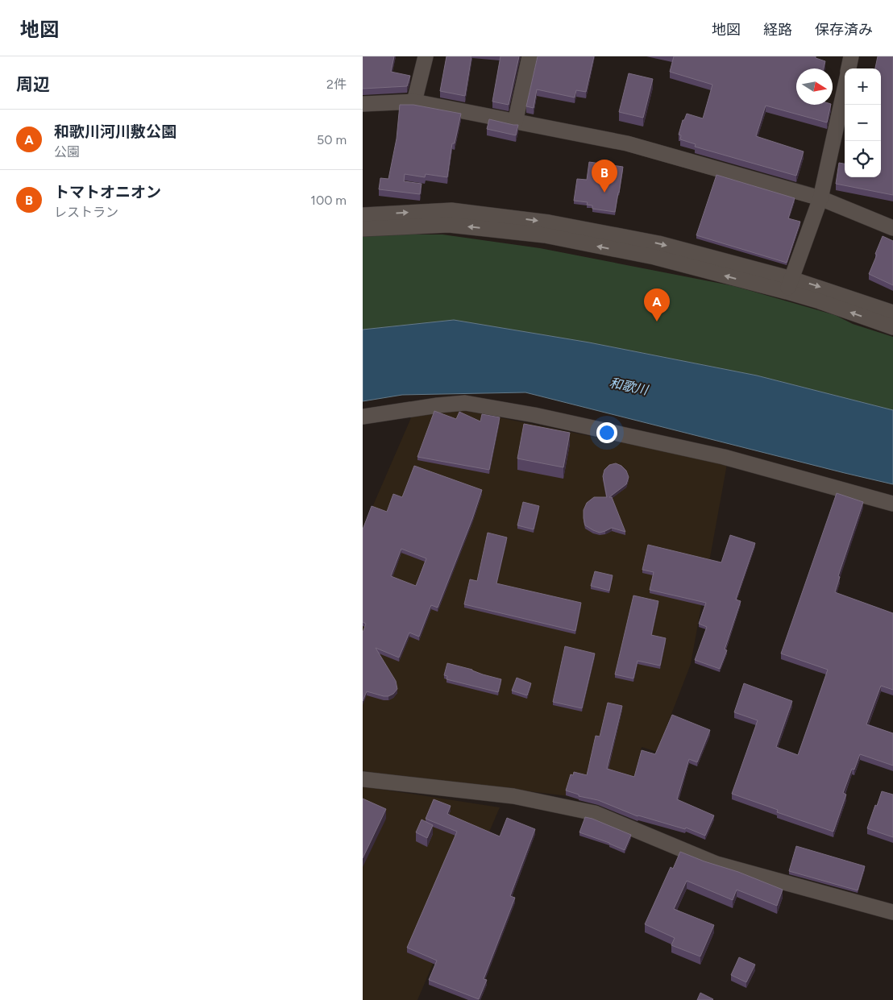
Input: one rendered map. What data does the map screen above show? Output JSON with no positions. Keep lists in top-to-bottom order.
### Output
{
  "water": ["和歌川"],
  "north": "right",
  "page": {
    "header": "地図",
    "nav": ["地図", "経路", "保存済み"],
    "heading": ["周辺", "2件"],
    "map_buttons": ["+", "−"],
    "list": [
      {
        "mark": "A",
        "name": "和歌川河川敷公園",
        "note": "公園",
        "value": "50 m"
      },
      {
        "mark": "B",
        "name": "トマトオニオン",
        "note": "レストラン",
        "value": "100 m"
      }
    ],
    "pins": ["B", "A"]
  }
}
